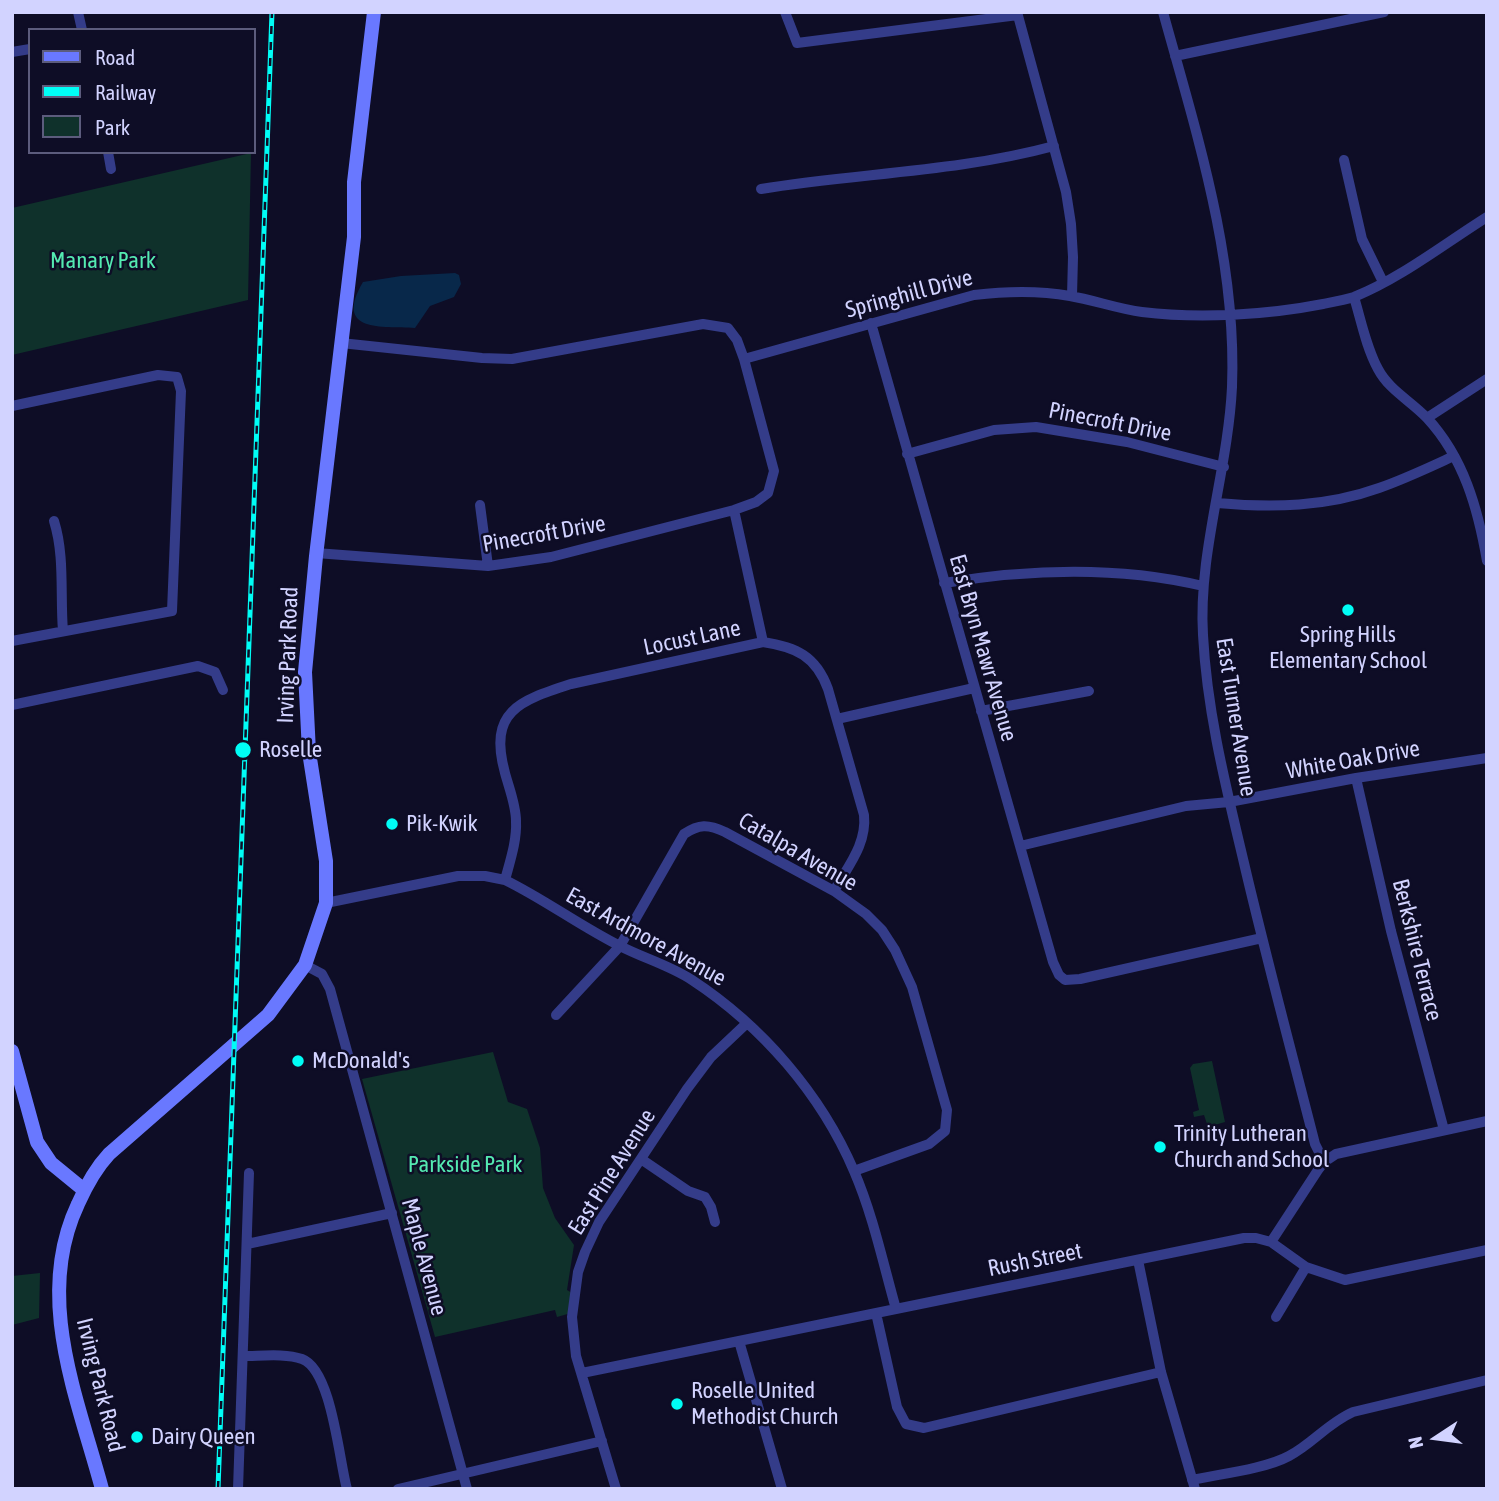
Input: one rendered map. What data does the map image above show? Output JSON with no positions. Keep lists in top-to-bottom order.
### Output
{
  "streets": {
    "main road": ["Irving Park Road"],
    "street": [
      "Springhill Drive",
      "Pinecroft Drive",
      "Locust Lane",
      "East Bryn Mawr Avenue",
      "East Turner Avenue",
      "White Oak Drive",
      "Catalpa Avenue",
      "East Ardmore Avenue",
      "Berkshire Terrace",
      "East Pine Avenue",
      "Maple Avenue",
      "Rush Street"
    ]
  },
  "crossings": [
    ["Springhill Drive", "Pinecroft Drive"],
    ["Springhill Drive", "East Bryn Mawr Avenue"],
    ["Springhill Drive", "East Turner Avenue"],
    ["Pinecroft Drive", "East Bryn Mawr Avenue"],
    ["Pinecroft Drive", "Irving Park Road"],
    ["Pinecroft Drive", "East Turner Avenue"],
    ["Locust Lane", "Catalpa Avenue"],
    ["Locust Lane", "East Ardmore Avenue"],
    ["East Bryn Mawr Avenue", "East Turner Avenue"],
    ["East Bryn Mawr Avenue", "White Oak Drive"],
    ["Irving Park Road", "East Ardmore Avenue"],
    ["Irving Park Road", "Maple Avenue"],
    ["East Turner Avenue", "White Oak Drive"],
    ["White Oak Drive", "Berkshire Terrace"],
    ["Catalpa Avenue", "East Ardmore Avenue"],
    ["East Ardmore Avenue", "East Pine Avenue"],
    ["East Ardmore Avenue", "Rush Street"],
    ["East Pine Avenue", "Rush Street"]
  ],
  "parks": ["Manary Park", "Parkside Park"],
  "places": [
    "Spring Hills Elementary School",
    "Roselle",
    "Pik-Kwik",
    "McDonald's",
    "Trinity Lutheran Church and School",
    "Roselle United Methodist Church",
    "Dairy Queen"
  ],
  "legend": ["Road", "Railway", "Park"],
  "north": "left"
}
